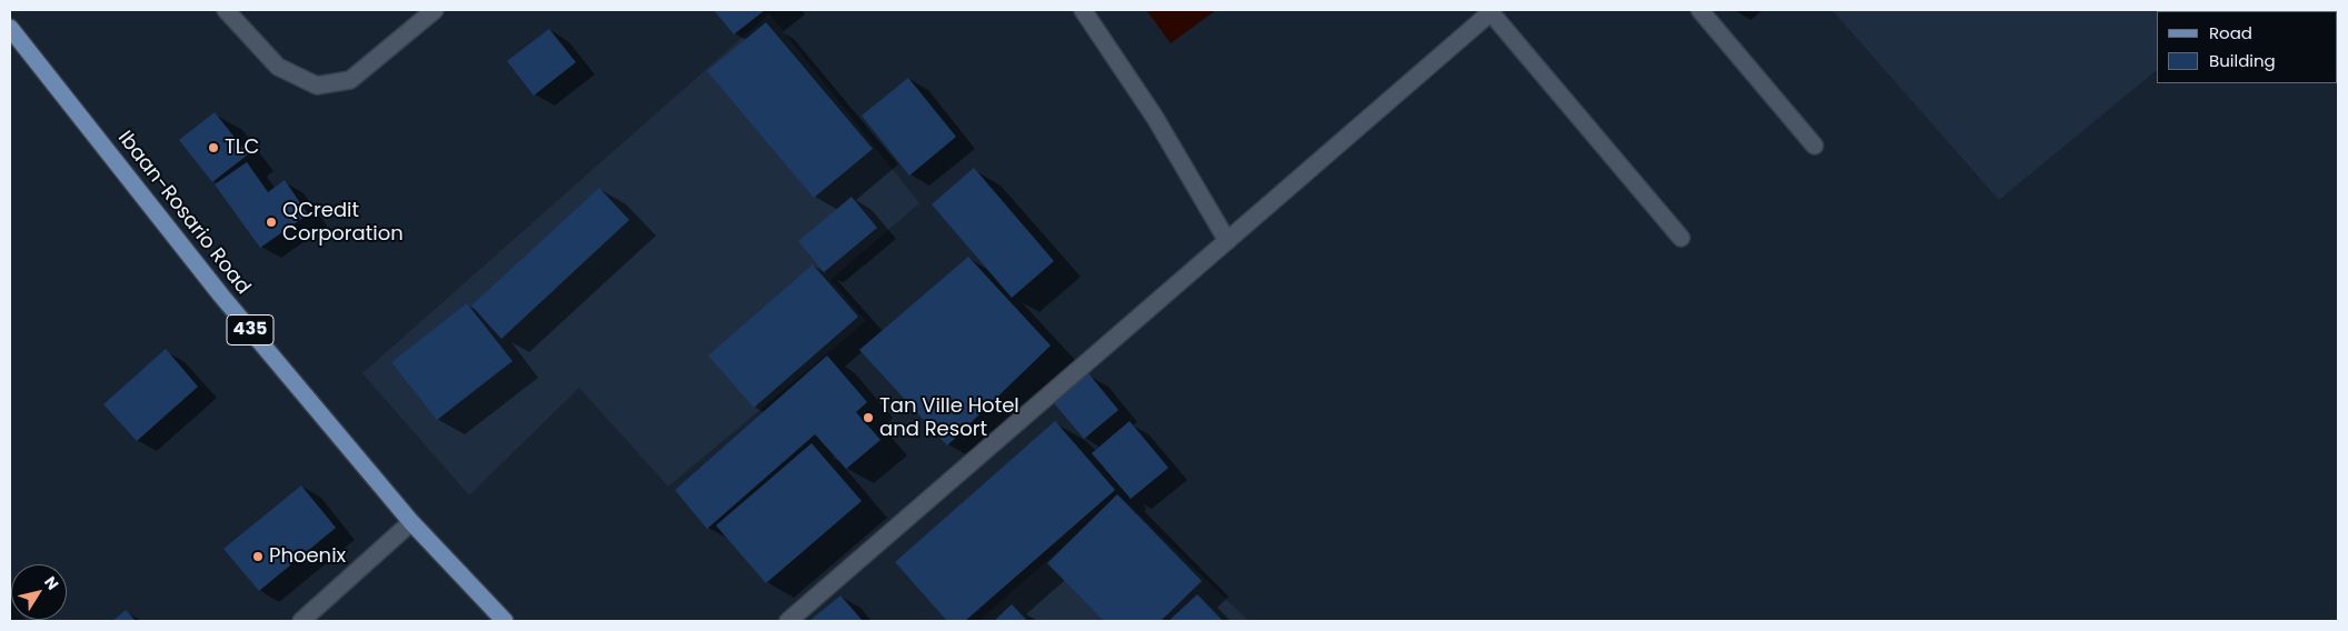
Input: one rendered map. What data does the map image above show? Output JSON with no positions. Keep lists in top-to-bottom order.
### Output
{
  "streets": {
    "main road": ["Ibaan-Rosario Road", "435"]
  },
  "places": [
    "TLC",
    "QCredit Corporation",
    "Tan Ville Hotel and Resort",
    "Phoenix"
  ],
  "legend": ["Road", "Building"],
  "north": "top right"
}
